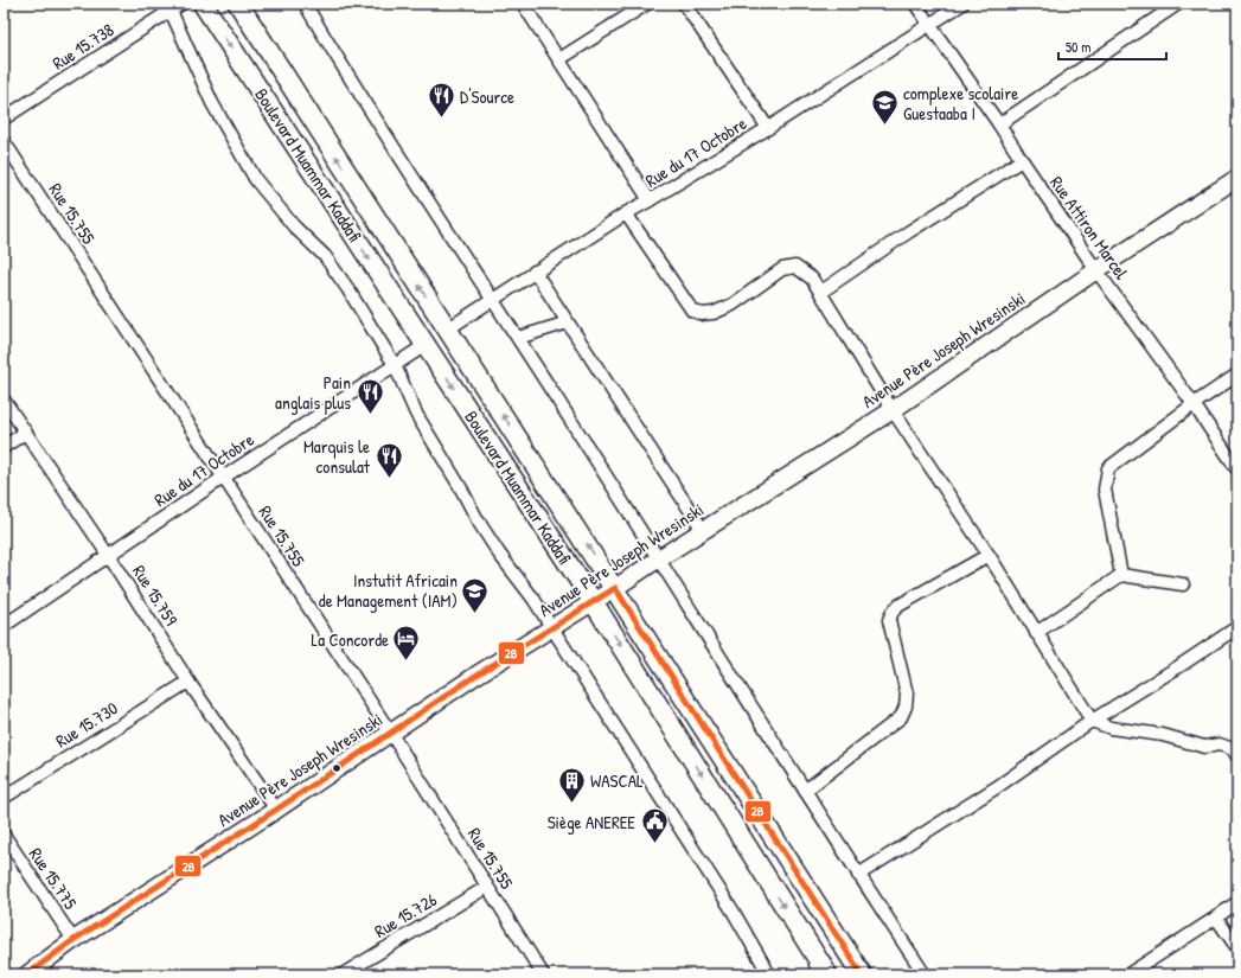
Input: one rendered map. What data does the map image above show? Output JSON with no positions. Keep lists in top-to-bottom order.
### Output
{
  "streets": {
    "main road": ["Boulevard Muammar Kaddafi"],
    "street": [
      "Rue 15.738",
      "Rue du 17 Octobre",
      "Rue 15.755",
      "Rue Attiron Marcel",
      "Avenue Père Joseph Wresinski",
      "Rue 15.759",
      "Rue 15.730",
      "Rue 15.775",
      "Rue 15.726"
    ]
  },
  "crossings": [
    ["Rue du 17 Octobre", "Boulevard Muammar Kaddafi"],
    ["Rue du 17 Octobre", "Rue 15.755"],
    ["Rue du 17 Octobre", "Rue Attiron Marcel"],
    ["Rue du 17 Octobre", "Rue 15.759"],
    ["Boulevard Muammar Kaddafi", "Avenue Père Joseph Wresinski"],
    ["Rue 15.755", "Avenue Père Joseph Wresinski"],
    ["Rue 15.755", "Rue 15.726"],
    ["Rue Attiron Marcel", "Avenue Père Joseph Wresinski"],
    ["Avenue Père Joseph Wresinski", "Rue 15.759"],
    ["Avenue Père Joseph Wresinski", "Rue 15.775"],
    ["Rue 15.759", "Rue 15.730"]
  ],
  "places": {
    "restaurant": ["D'Source", "Pain anglais plus", "Marquis le consulat"],
    "school or university": ["complexe scolaire Guestaaba I", "Instutit Africain de Management (IAM)"],
    "hotel": ["La Concorde"],
    "building": ["WASCAL"],
    "public building": ["Siège ANEREE"]
  },
  "lines": ["transit line 2B"],
  "scale_bar": "50 m"
}
